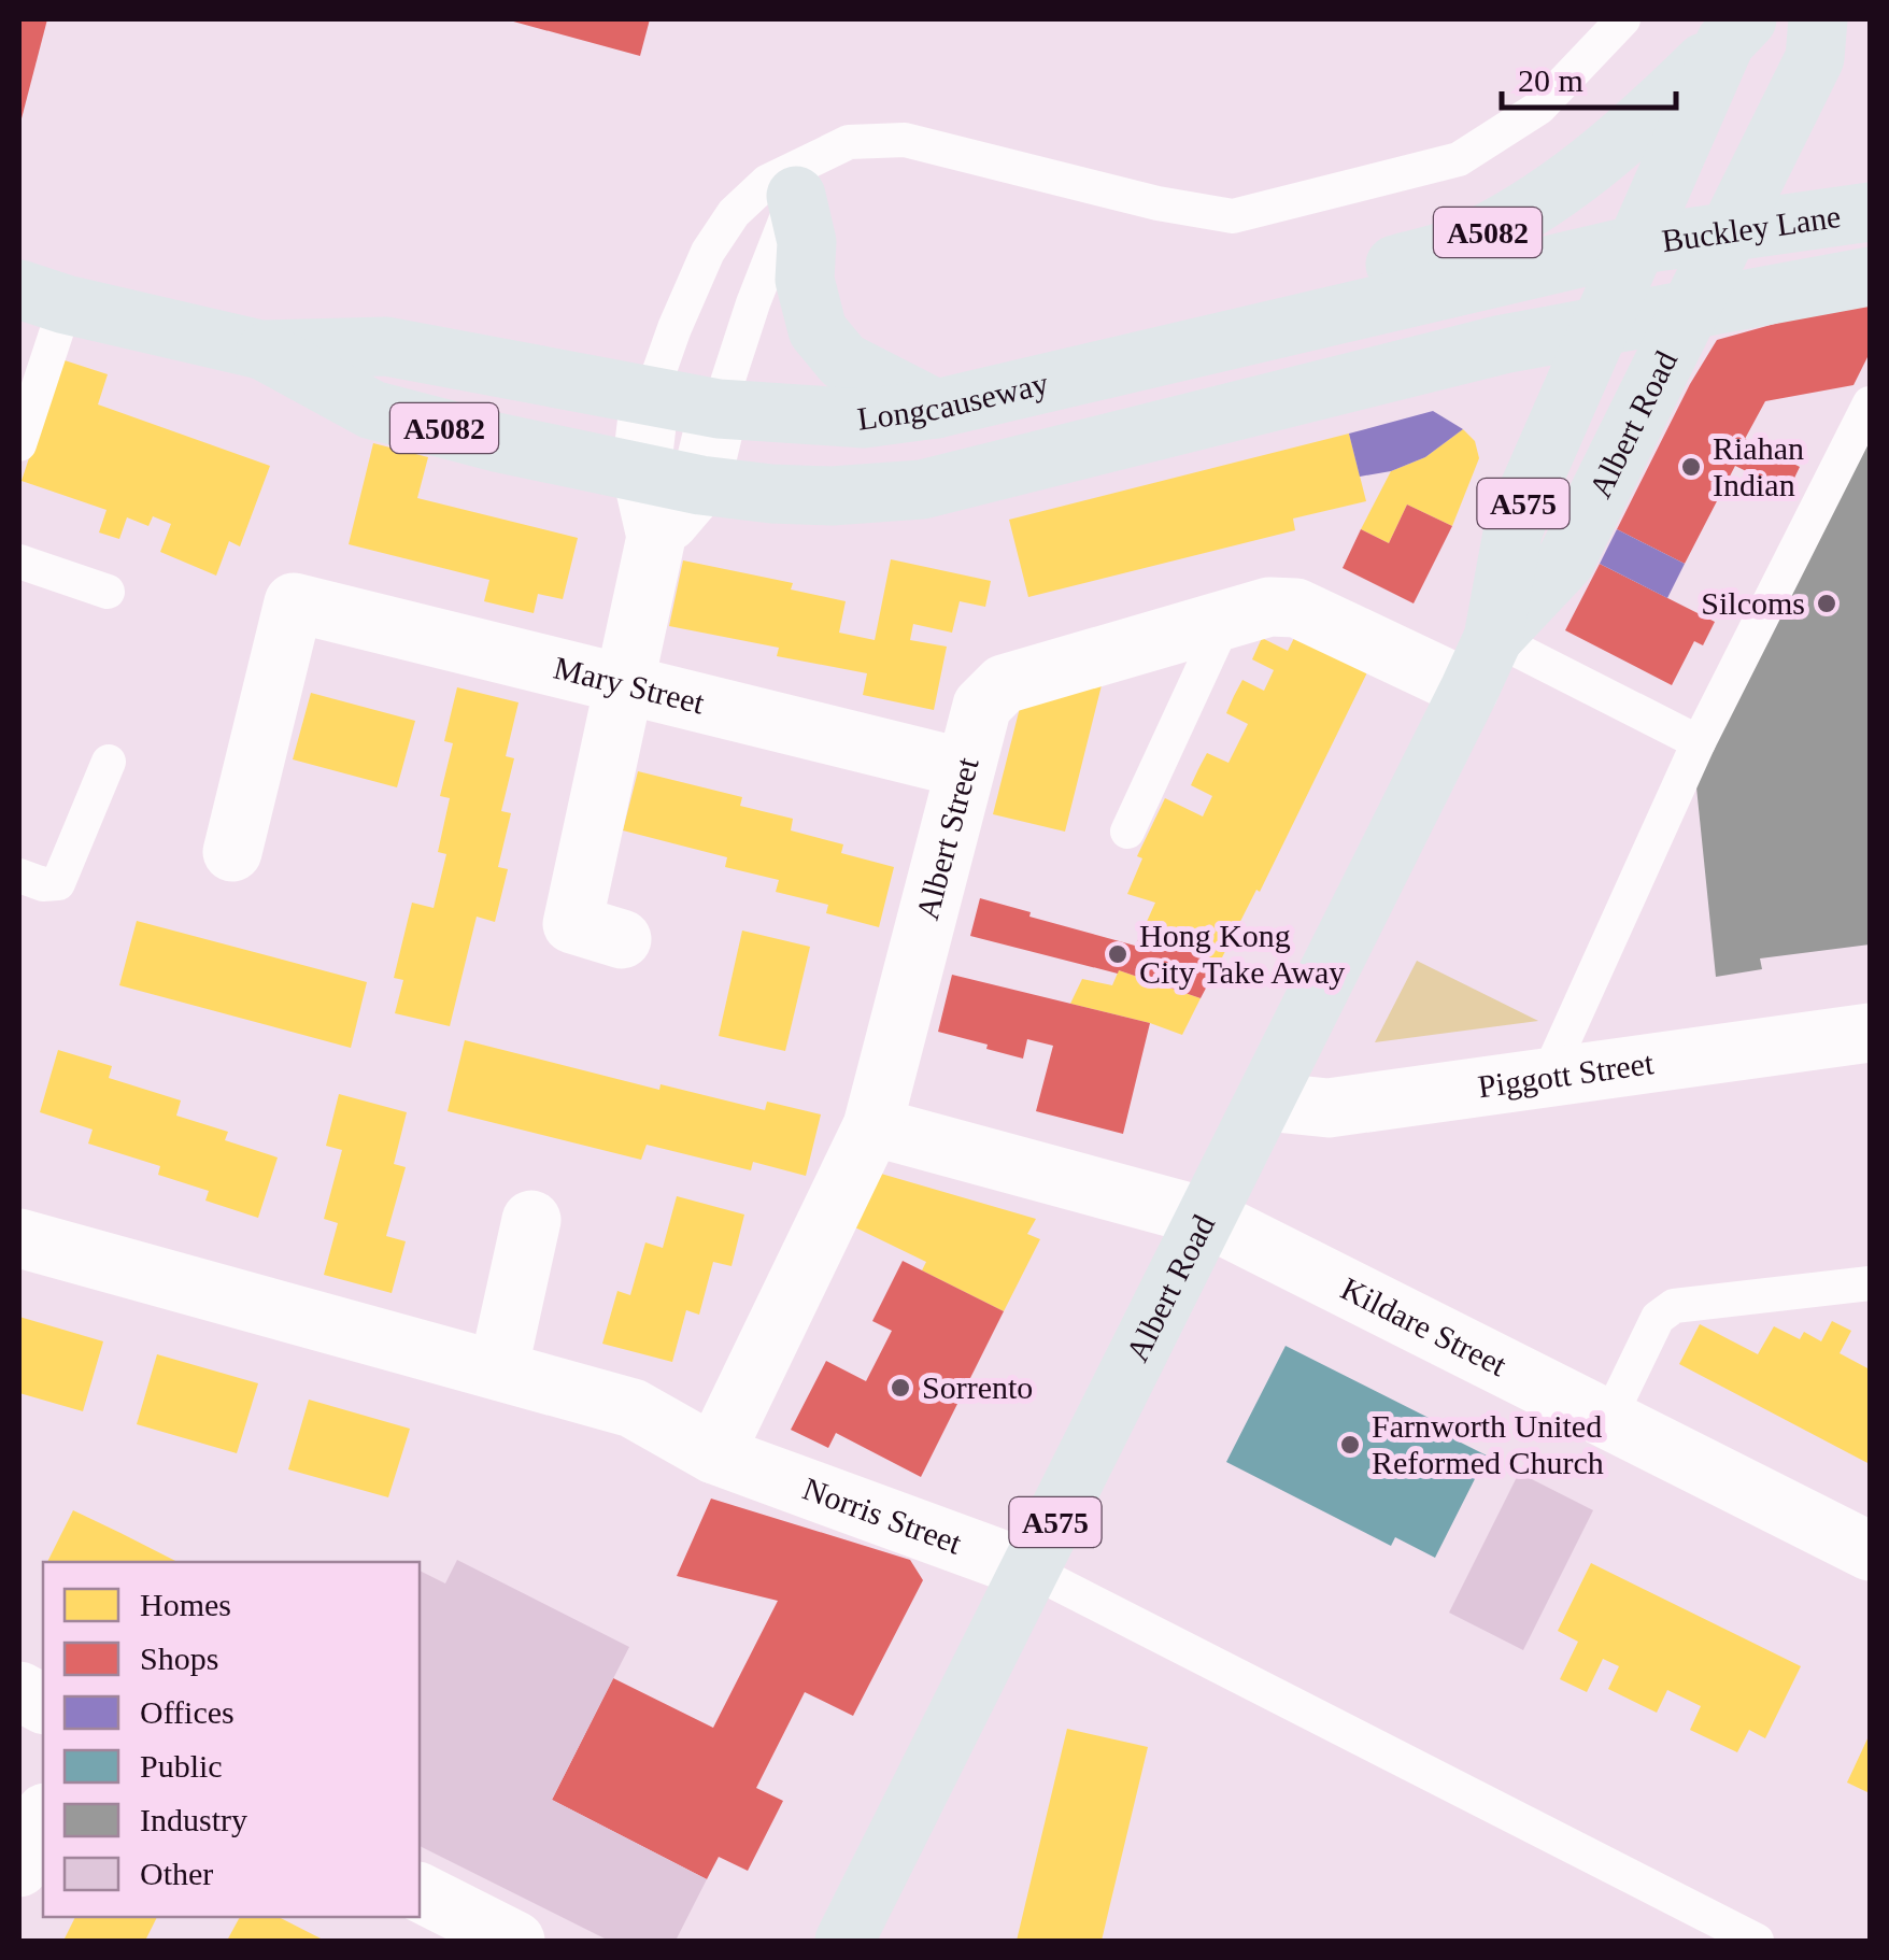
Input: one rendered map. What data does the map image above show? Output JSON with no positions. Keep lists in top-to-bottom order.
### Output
{
  "streets": {
    "main road": [
      "Buckley Lane",
      "A5082",
      "Longcauseway",
      "Albert Road",
      "A575"
    ],
    "street": [
      "Mary Street",
      "Albert Street",
      "Piggott Street",
      "Kildare Street",
      "Norris Street"
    ]
  },
  "crossings": [
    ["Buckley Lane", "Longcauseway"],
    ["Buckley Lane", "Albert Road"],
    ["Buckley Lane", "A575"],
    ["A5082", "Longcauseway"],
    ["A5082", "A575"],
    ["Longcauseway", "Albert Road"],
    ["Longcauseway", "A575"],
    ["Albert Road", "A575"],
    ["Albert Road", "Albert Street"],
    ["Albert Road", "Piggott Street"],
    ["Albert Road", "Kildare Street"],
    ["Albert Road", "Norris Street"],
    ["Mary Street", "Albert Street"],
    ["Albert Street", "Kildare Street"],
    ["Albert Street", "Norris Street"]
  ],
  "places": [
    "Riahan Indian",
    "Silcoms",
    "Hong Kong City Take Away",
    "Sorrento",
    "Farnworth United Reformed Church"
  ],
  "legend": [
    "Homes",
    "Shops",
    "Offices",
    "Public",
    "Industry",
    "Other"
  ],
  "scale_bar": "20 m"
}
